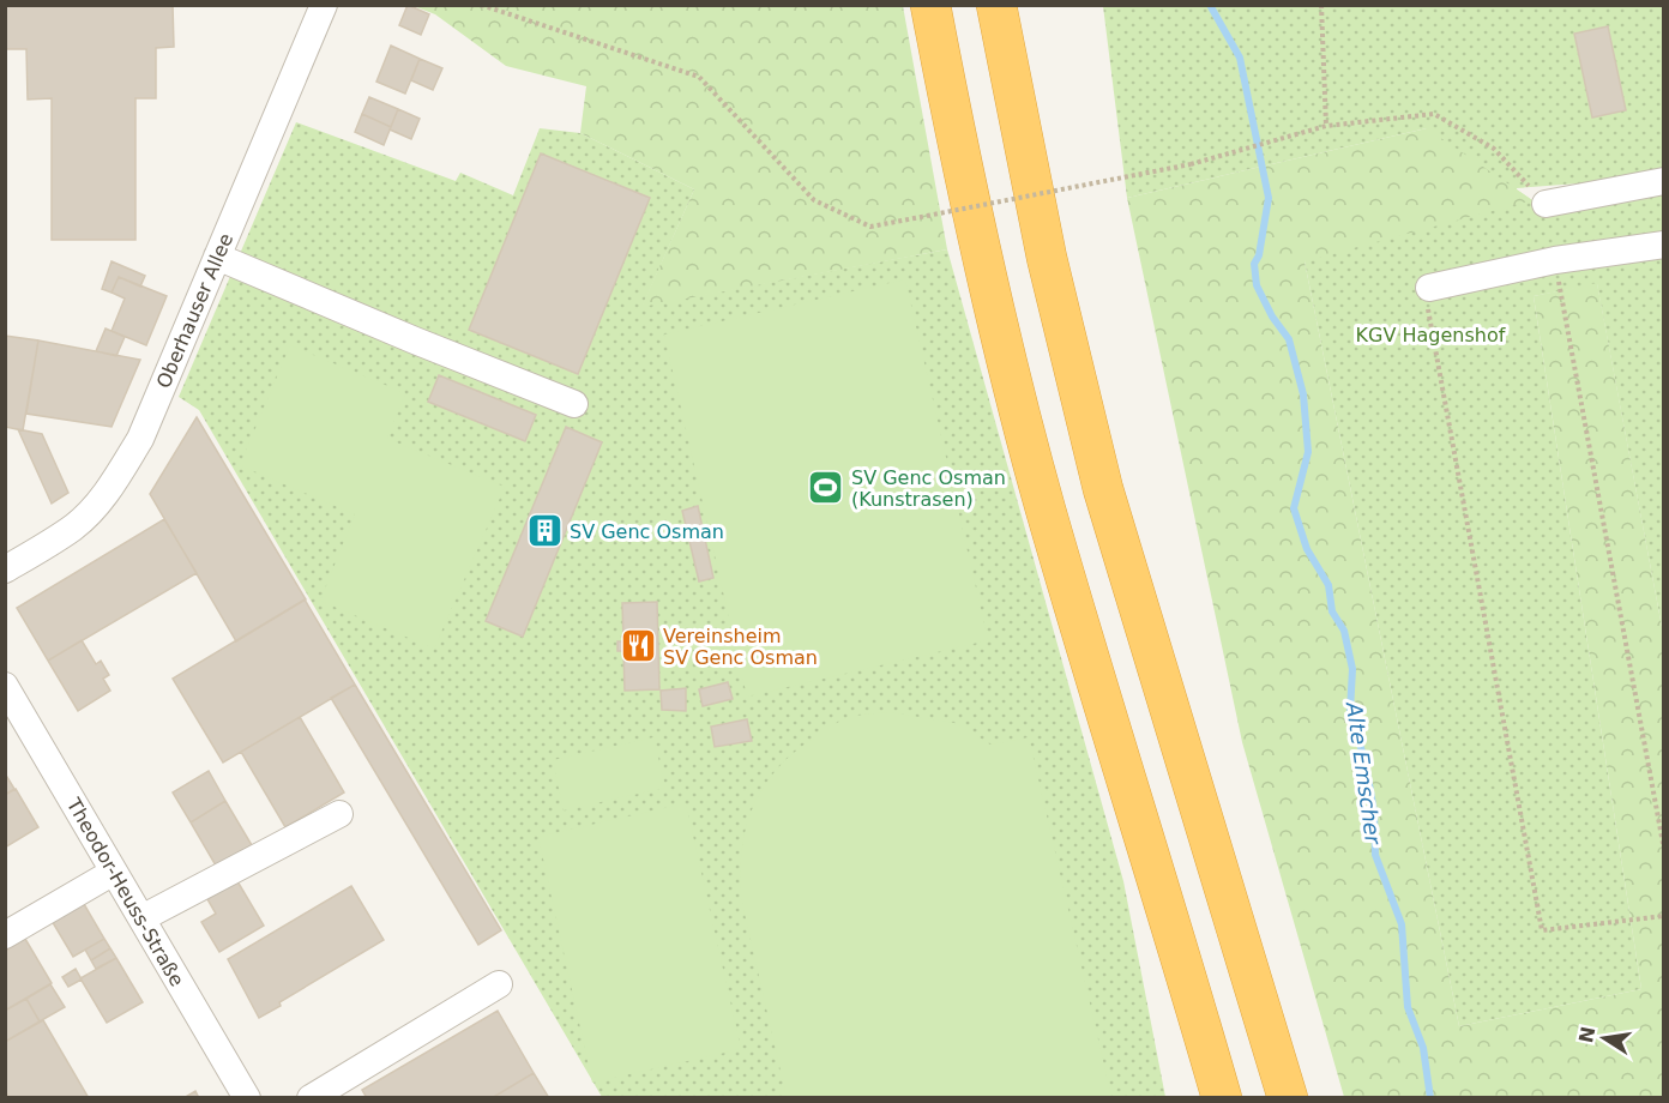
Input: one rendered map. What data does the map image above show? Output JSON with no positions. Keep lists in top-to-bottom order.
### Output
{
  "streets": {
    "street": ["Oberhauser Allee", "Theodor-Heuss-Straße"]
  },
  "water": ["Alte Emscher"],
  "parks": ["KGV Hagenshof"],
  "places": {
    "sports": ["SV Genc Osman (Kunstrasen)"],
    "building": ["SV Genc Osman"],
    "restaurant": ["Vereinsheim SV Genc Osman"]
  },
  "north": "left"
}
